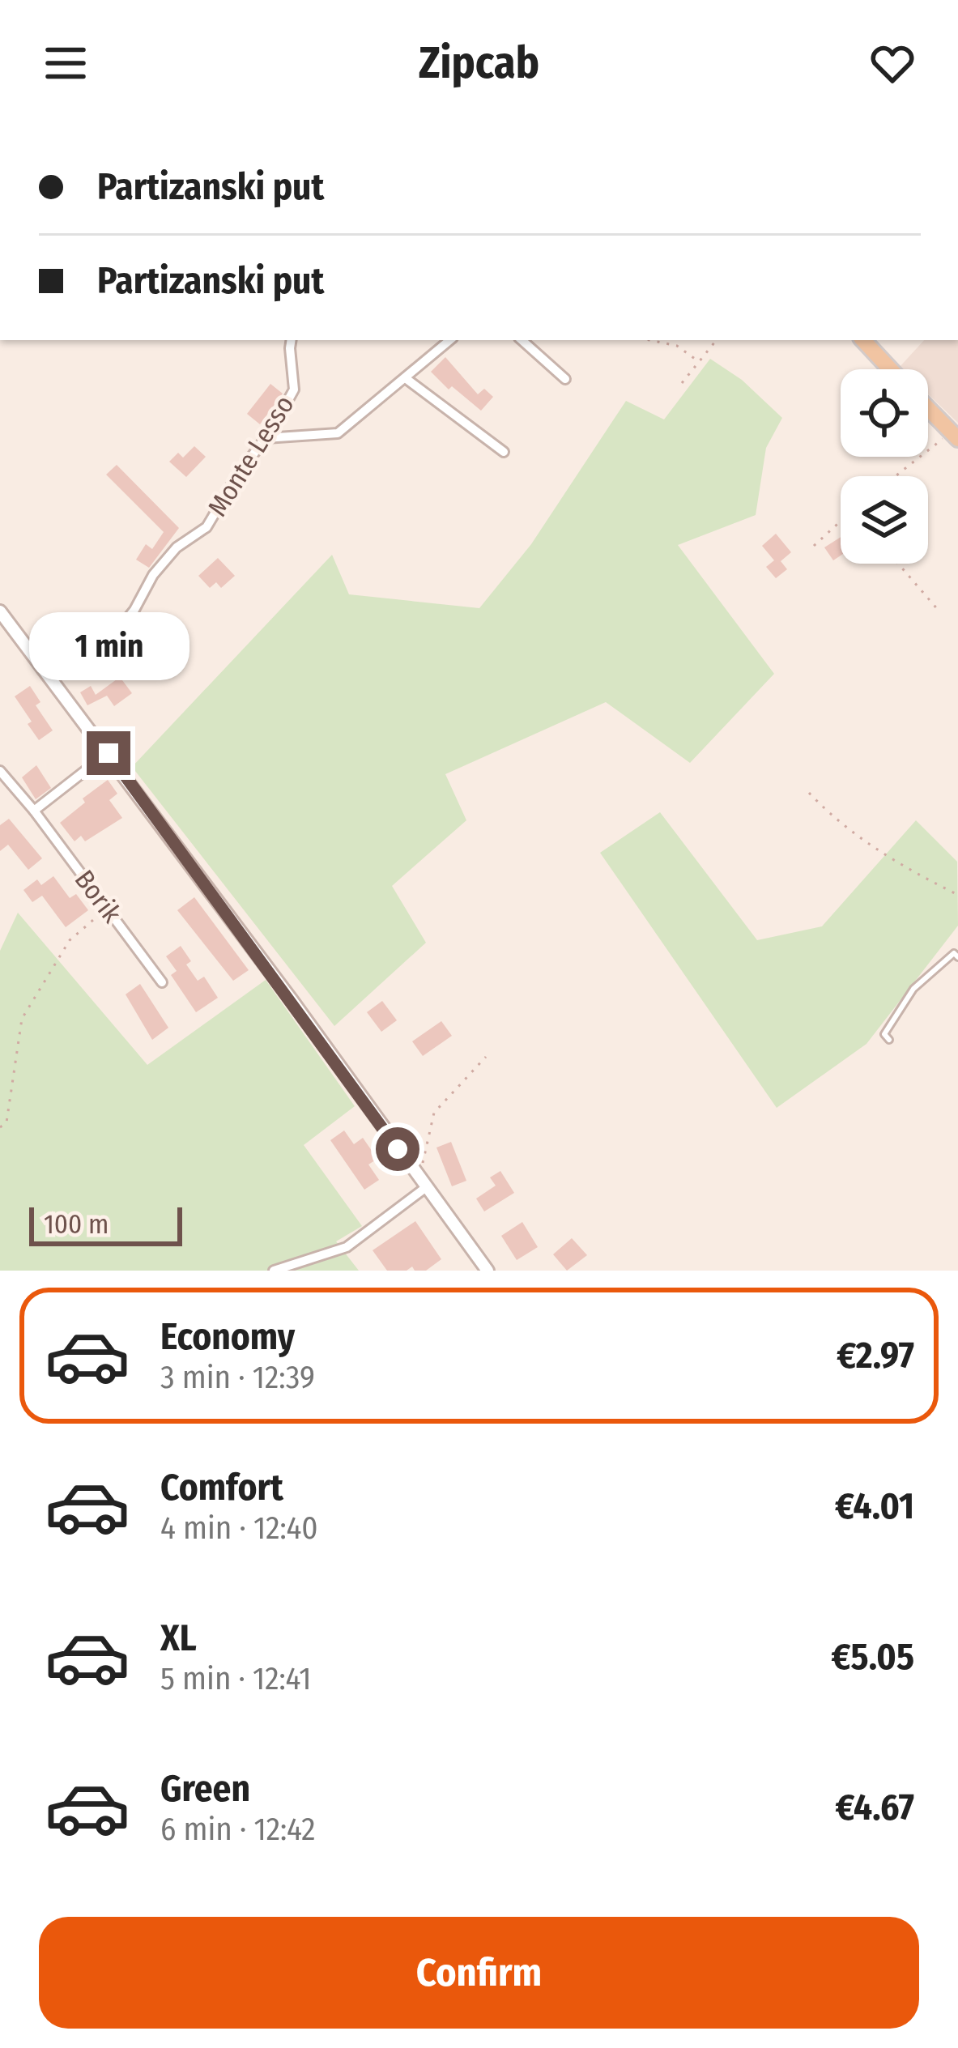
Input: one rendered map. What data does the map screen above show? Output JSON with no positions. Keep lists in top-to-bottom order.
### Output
{
  "streets": {
    "street": ["Monte Lesso", "Borik"]
  },
  "scale_bar": "100 m",
  "page": {
    "header": "Zipcab",
    "banner": ["Partizanski put", "Partizanski put"],
    "bubble": "1 min",
    "scale": "100 m",
    "list": [
      {
        "name": "Economy",
        "note": "3 min · 12:39",
        "value": "€2.97"
      },
      {
        "name": "Comfort",
        "note": "4 min · 12:40",
        "value": "€4.01"
      },
      {
        "name": "XL",
        "note": "5 min · 12:41",
        "value": "€5.05"
      },
      {
        "name": "Green",
        "note": "6 min · 12:42",
        "value": "€4.67"
      }
    ],
    "buttons": "Confirm"
  }
}
